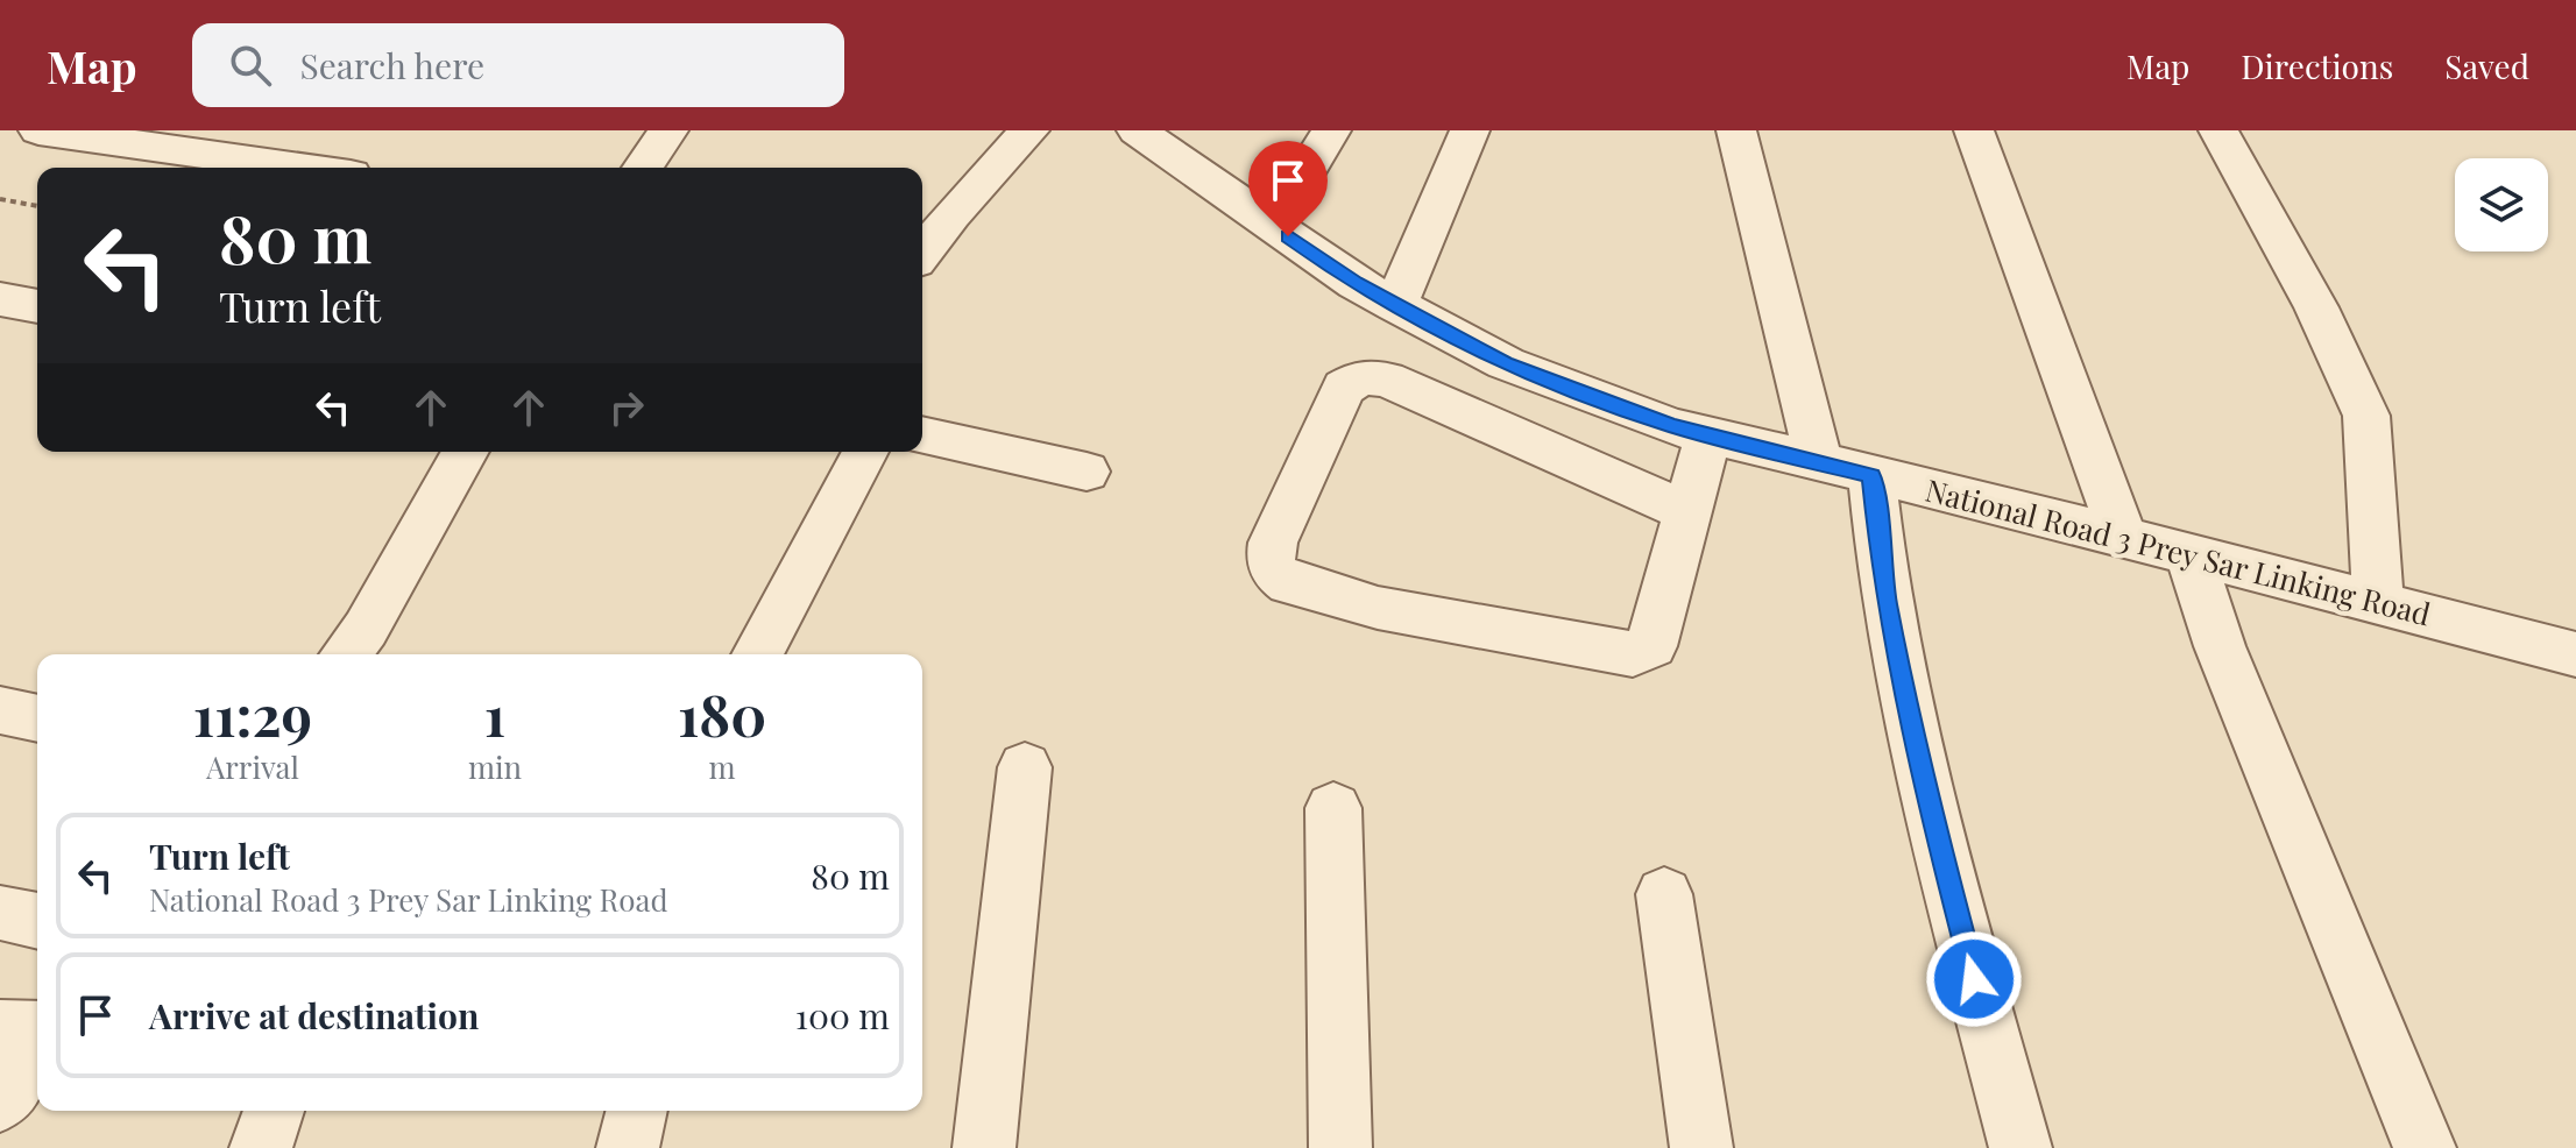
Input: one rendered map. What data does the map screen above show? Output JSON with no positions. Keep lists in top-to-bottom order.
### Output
{
  "streets": {
    "street": ["National Road 3 Prey Sar Linking Road"]
  },
  "page": {
    "header": "Map",
    "search": "Search here",
    "nav": ["Map", "Directions", "Saved"],
    "turn": ["80 m", "Turn left"],
    "eta": [
      "11:29",
      "Arrival",
      "1",
      "min",
      "180",
      "m"
    ],
    "list": [
      {
        "name": "Turn left",
        "note": "National Road 3 Prey Sar Linking Road",
        "value": "80 m"
      },
      {
        "name": "Arrive at destination",
        "value": "100 m"
      }
    ]
  }
}
